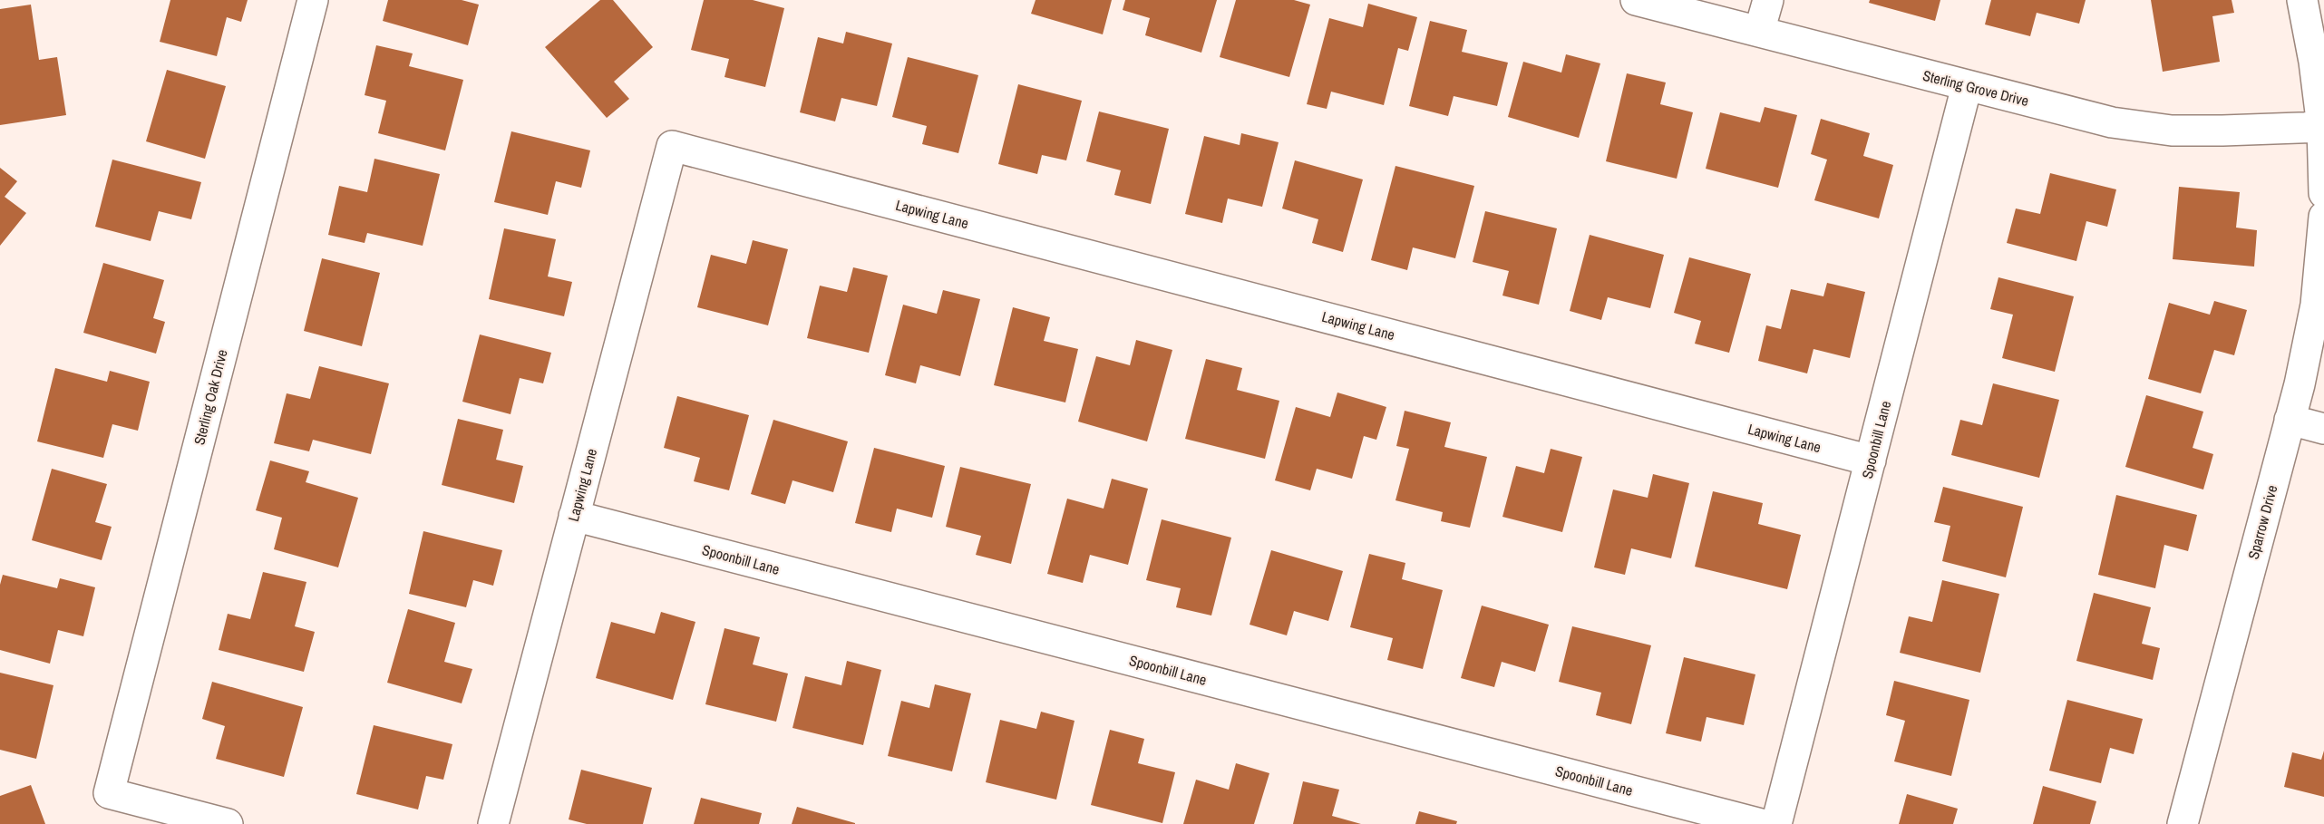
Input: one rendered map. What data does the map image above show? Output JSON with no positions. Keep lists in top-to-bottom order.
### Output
{
  "streets": {
    "street": [
      "Sterling Grove Drive",
      "Lapwing Lane",
      "Sterling Oak Drive",
      "Spoonbill Lane",
      "Sparrow Drive"
    ]
  },
  "crossings": [
    ["Sterling Grove Drive", "Spoonbill Lane"],
    ["Lapwing Lane", "Spoonbill Lane"]
  ]
}
